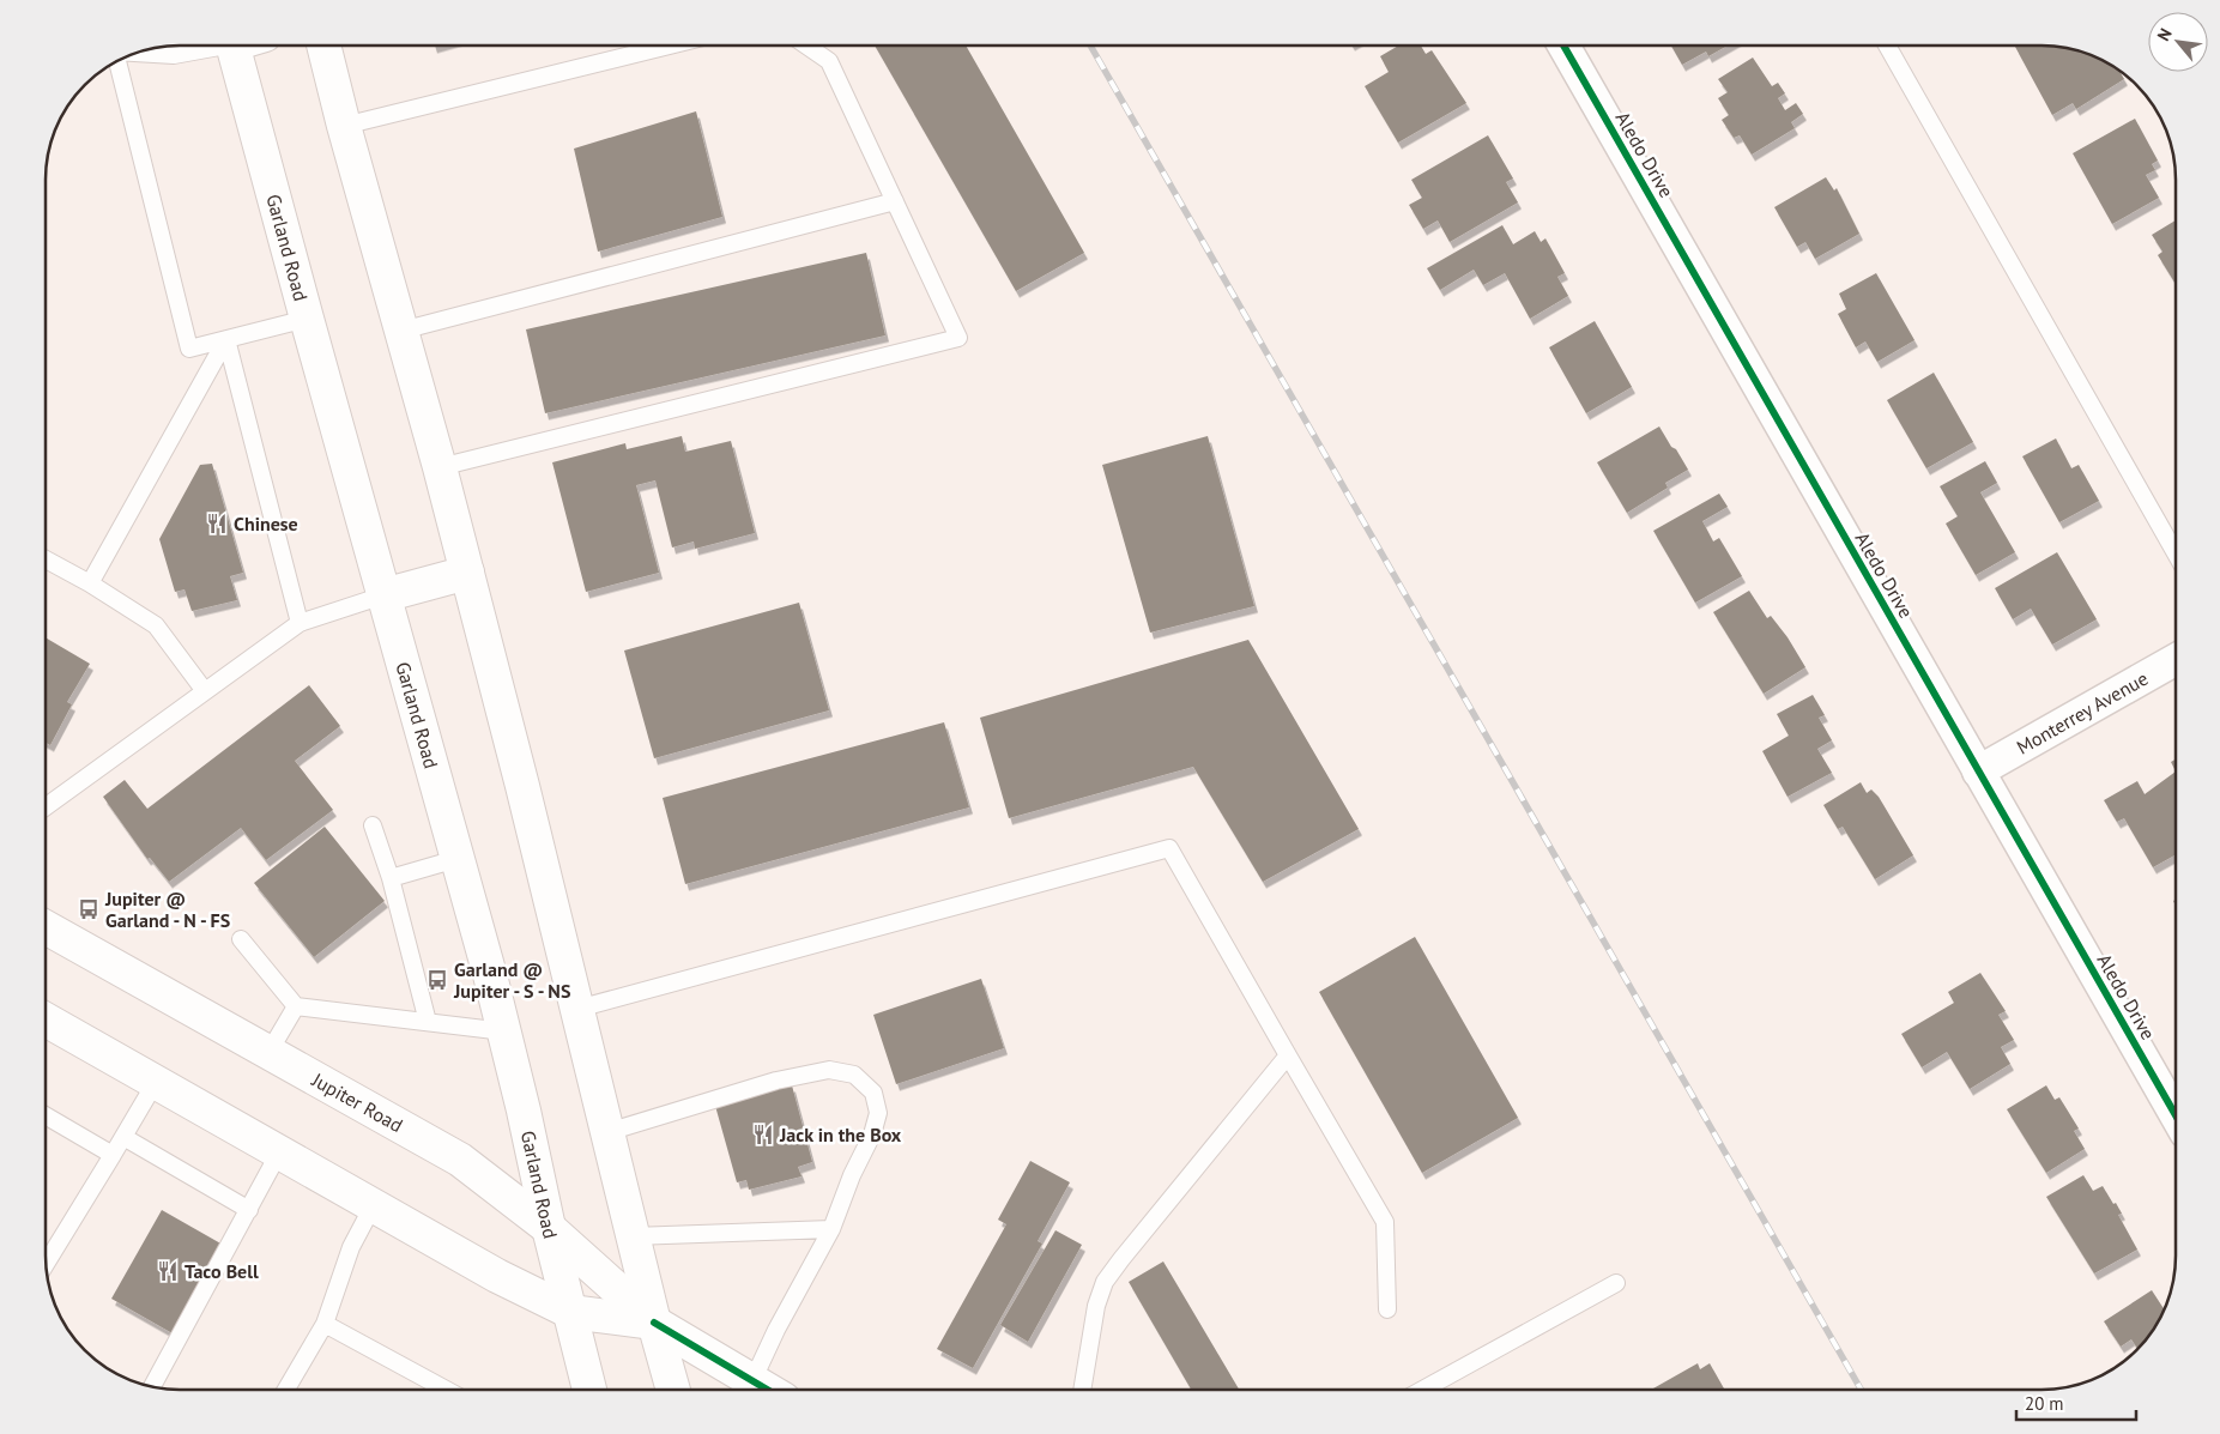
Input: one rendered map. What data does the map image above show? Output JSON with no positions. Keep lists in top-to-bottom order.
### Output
{
  "streets": {
    "main road": ["Garland Road", "Jupiter Road"],
    "street": ["Aledo Drive", "Monterrey Avenue"]
  },
  "crossings": [
    ["Aledo Drive", "Monterrey Avenue"],
    ["Garland Road", "Jupiter Road"]
  ],
  "places": {
    "restaurant": ["Chinese", "Jack in the Box", "Taco Bell"],
    "bus stop": ["Jupiter @ Garland - N - FS", "Garland @ Jupiter - S - NS"]
  },
  "scale_bar": "20 m",
  "north": "top left"
}
